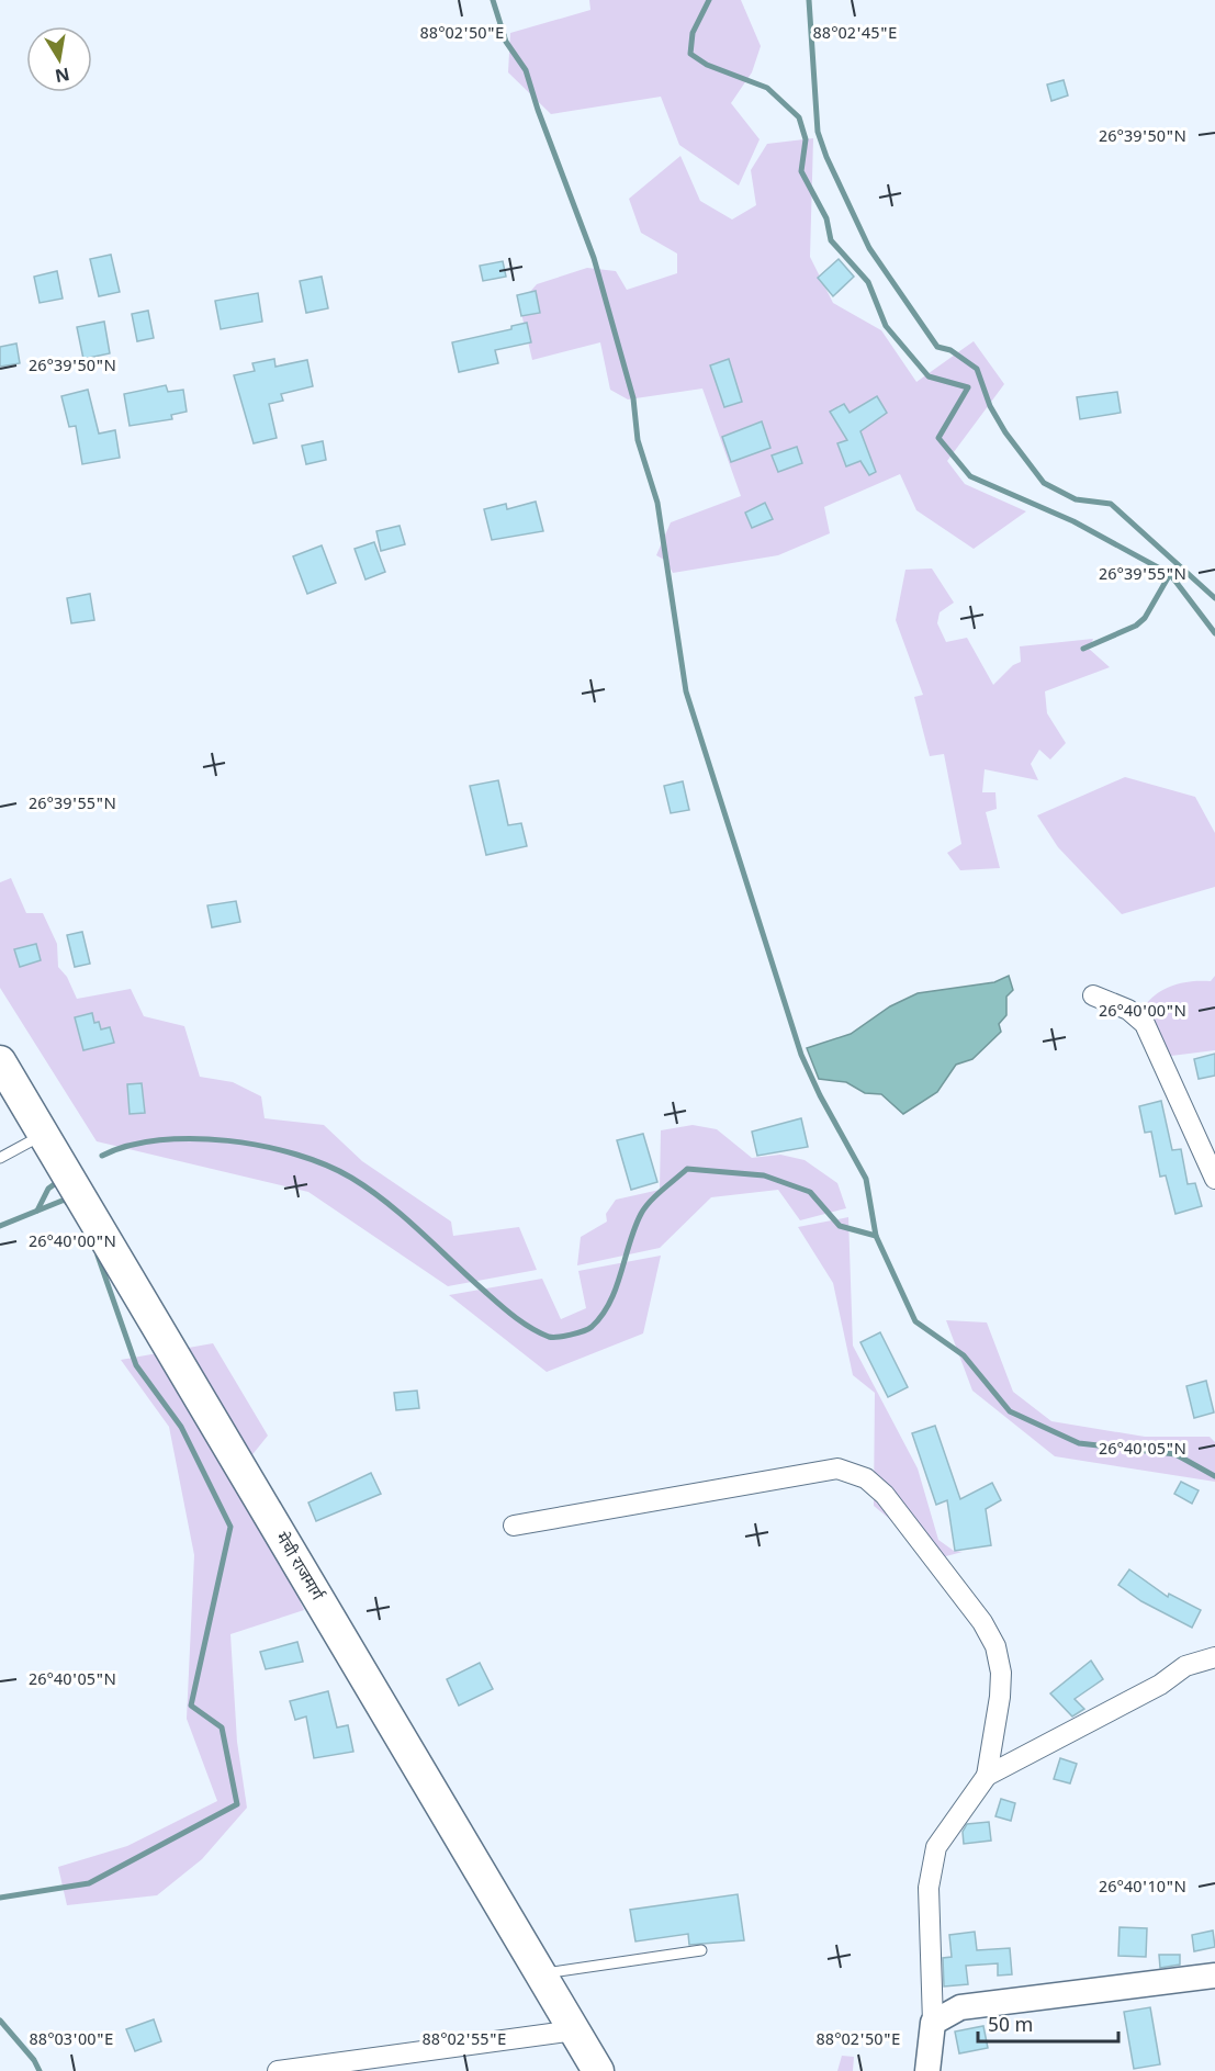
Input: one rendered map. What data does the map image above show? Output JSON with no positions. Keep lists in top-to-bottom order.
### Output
{
  "streets": {
    "main road": ["मेची राजमार्ग"]
  },
  "scale_bar": "50 m",
  "north": "bottom",
  "coordinates": [
    "88°02'50\"E",
    "88°02'45\"E",
    "26°39'50\"N",
    "26°39'55\"N",
    "26°40'00\"N",
    "26°40'05\"N",
    "26°40'10\"N",
    "88°03'00\"E",
    "88°02'55\"E"
  ]
}
